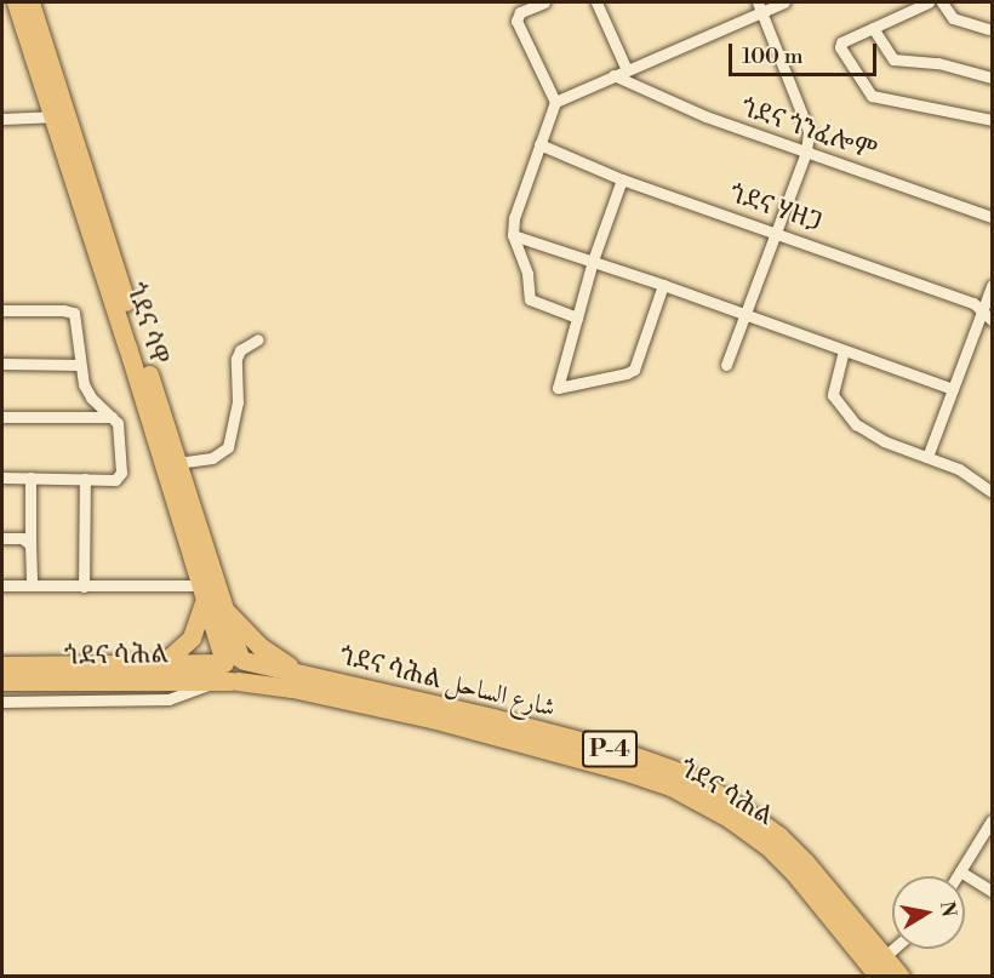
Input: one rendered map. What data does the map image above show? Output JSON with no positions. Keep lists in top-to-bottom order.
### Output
{
  "streets": {
    "main road": [
      "ጎደና ሳዋ",
      "ጎደና ሳሕል",
      "ጎደና ሳሕል شارع الساحل",
      "P-4"
    ],
    "street": ["ጎደና ጎንፈሎም", "ጎደና ሃዘጋ"]
  },
  "crossings": [
    ["ጎደና ሳዋ", "ጎደና ሳሕል"],
    ["ጎደና ሳዋ", "ጎደና ሳሕል شارع الساحل"],
    ["ጎደና ሳሕል", "ጎደና ሳሕል شارع الساحل"]
  ],
  "scale_bar": "100 m",
  "north": "right"
}
